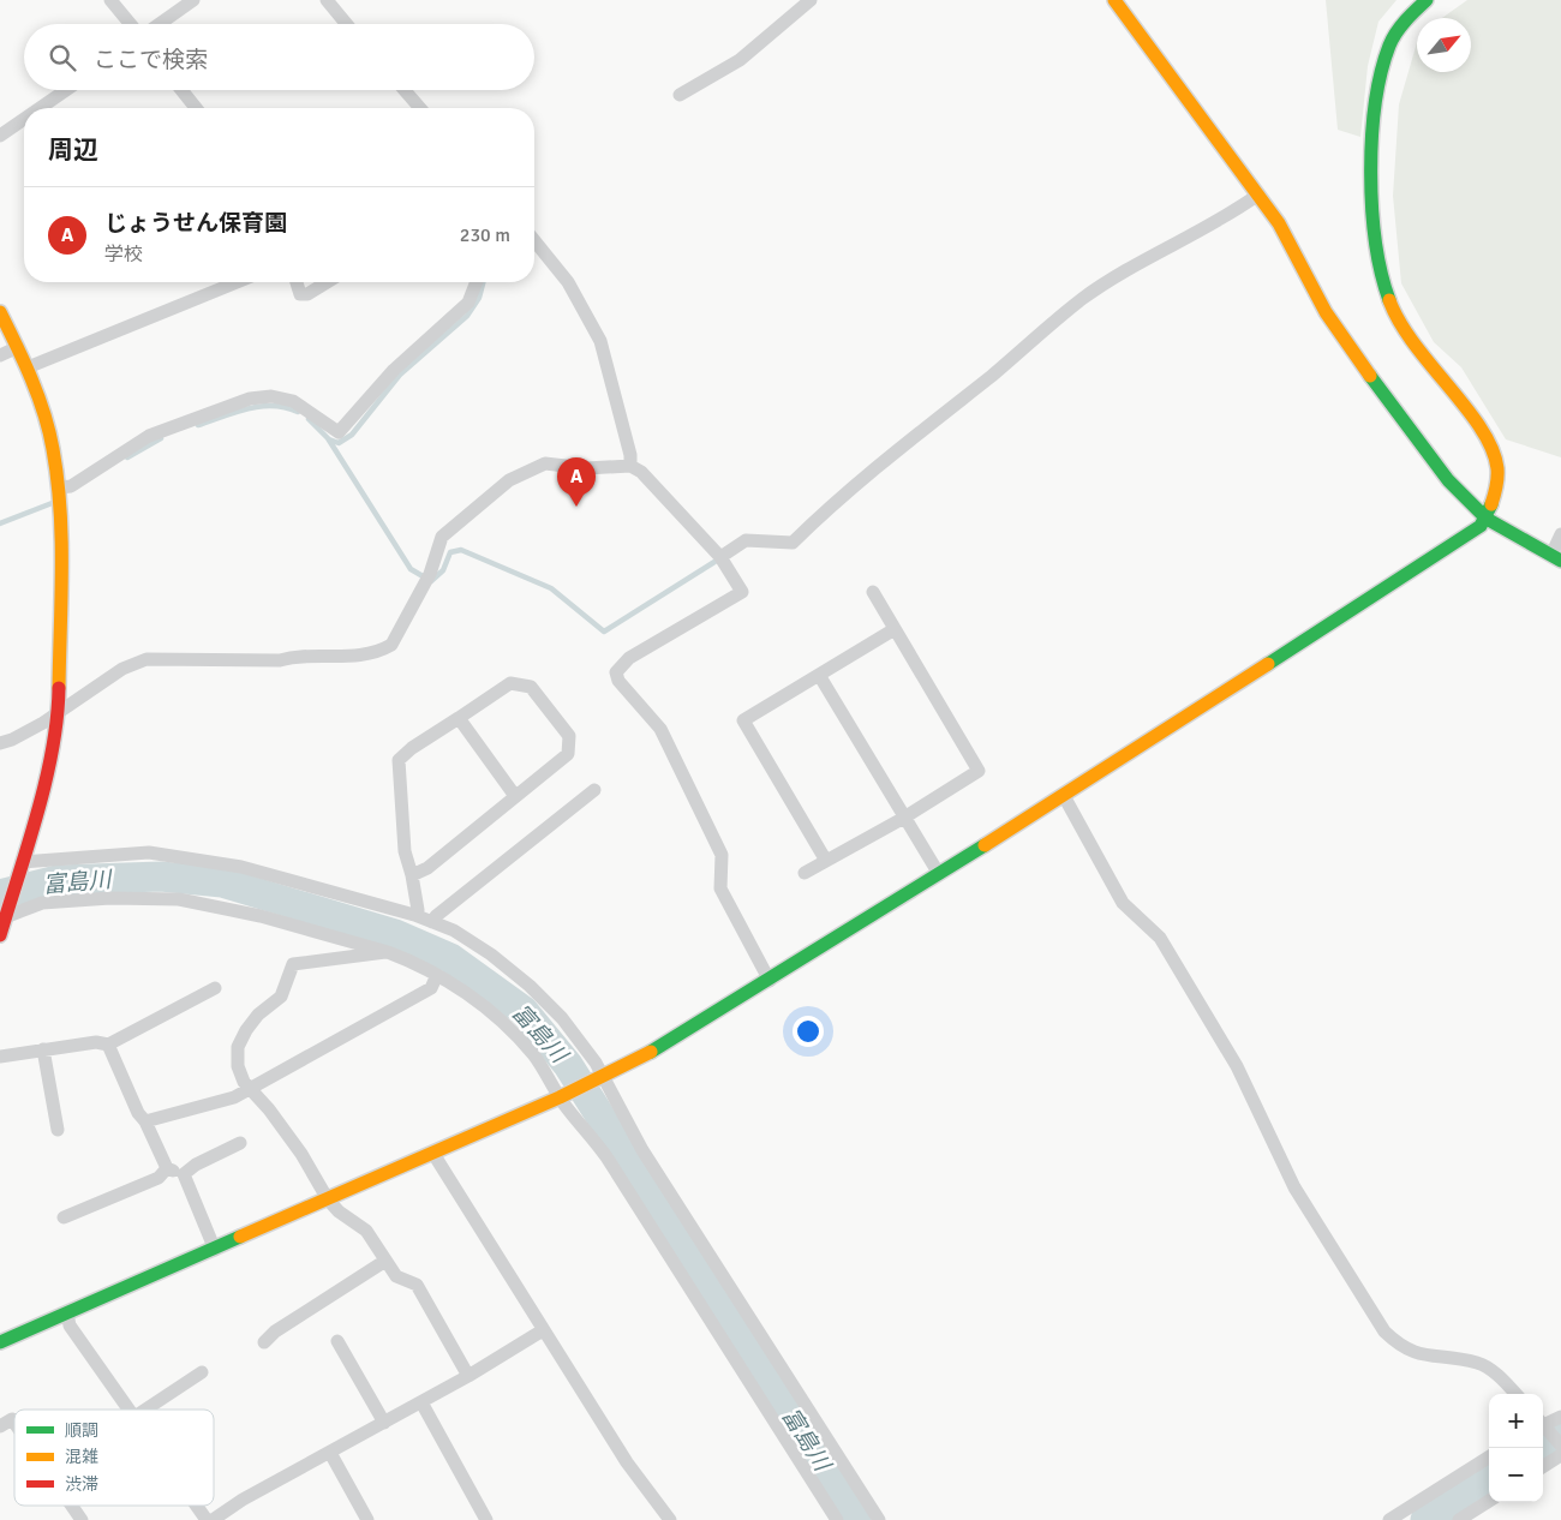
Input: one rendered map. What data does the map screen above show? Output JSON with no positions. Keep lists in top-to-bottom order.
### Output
{
  "water": ["富島川"],
  "legend": ["順調", "混雑", "渋滞"],
  "north": "top right",
  "page": {
    "search": "ここで検索",
    "heading": "周辺",
    "list": [
      {
        "mark": "A",
        "name": "じょうせん保育園",
        "note": "学校",
        "value": "230 m"
      }
    ],
    "pins": "A",
    "map_buttons": ["+", "−"]
  }
}
